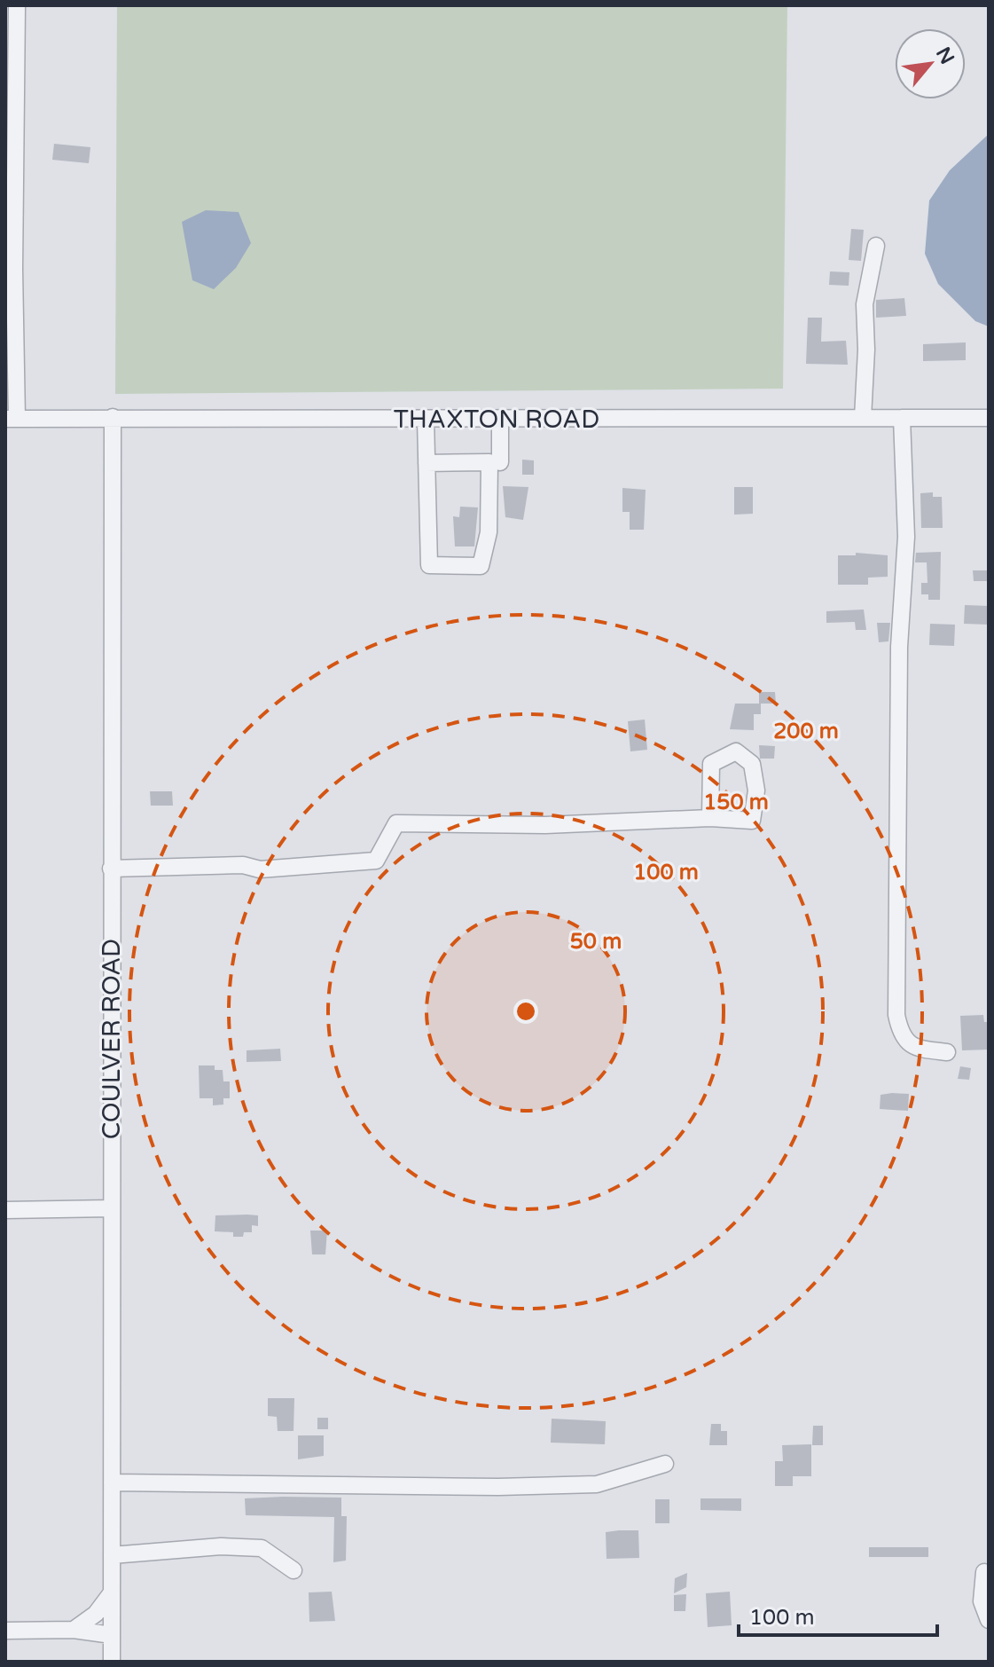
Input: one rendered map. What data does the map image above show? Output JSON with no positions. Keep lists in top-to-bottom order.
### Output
{
  "streets": {
    "street": ["THAXTON ROAD", "COULVER ROAD"]
  },
  "crossings": [
    ["THAXTON ROAD", "COULVER ROAD"]
  ],
  "scale_bar": "100 m",
  "north": "top right",
  "rings": [
    "200 m",
    "150 m",
    "100 m",
    "50 m"
  ]
}
